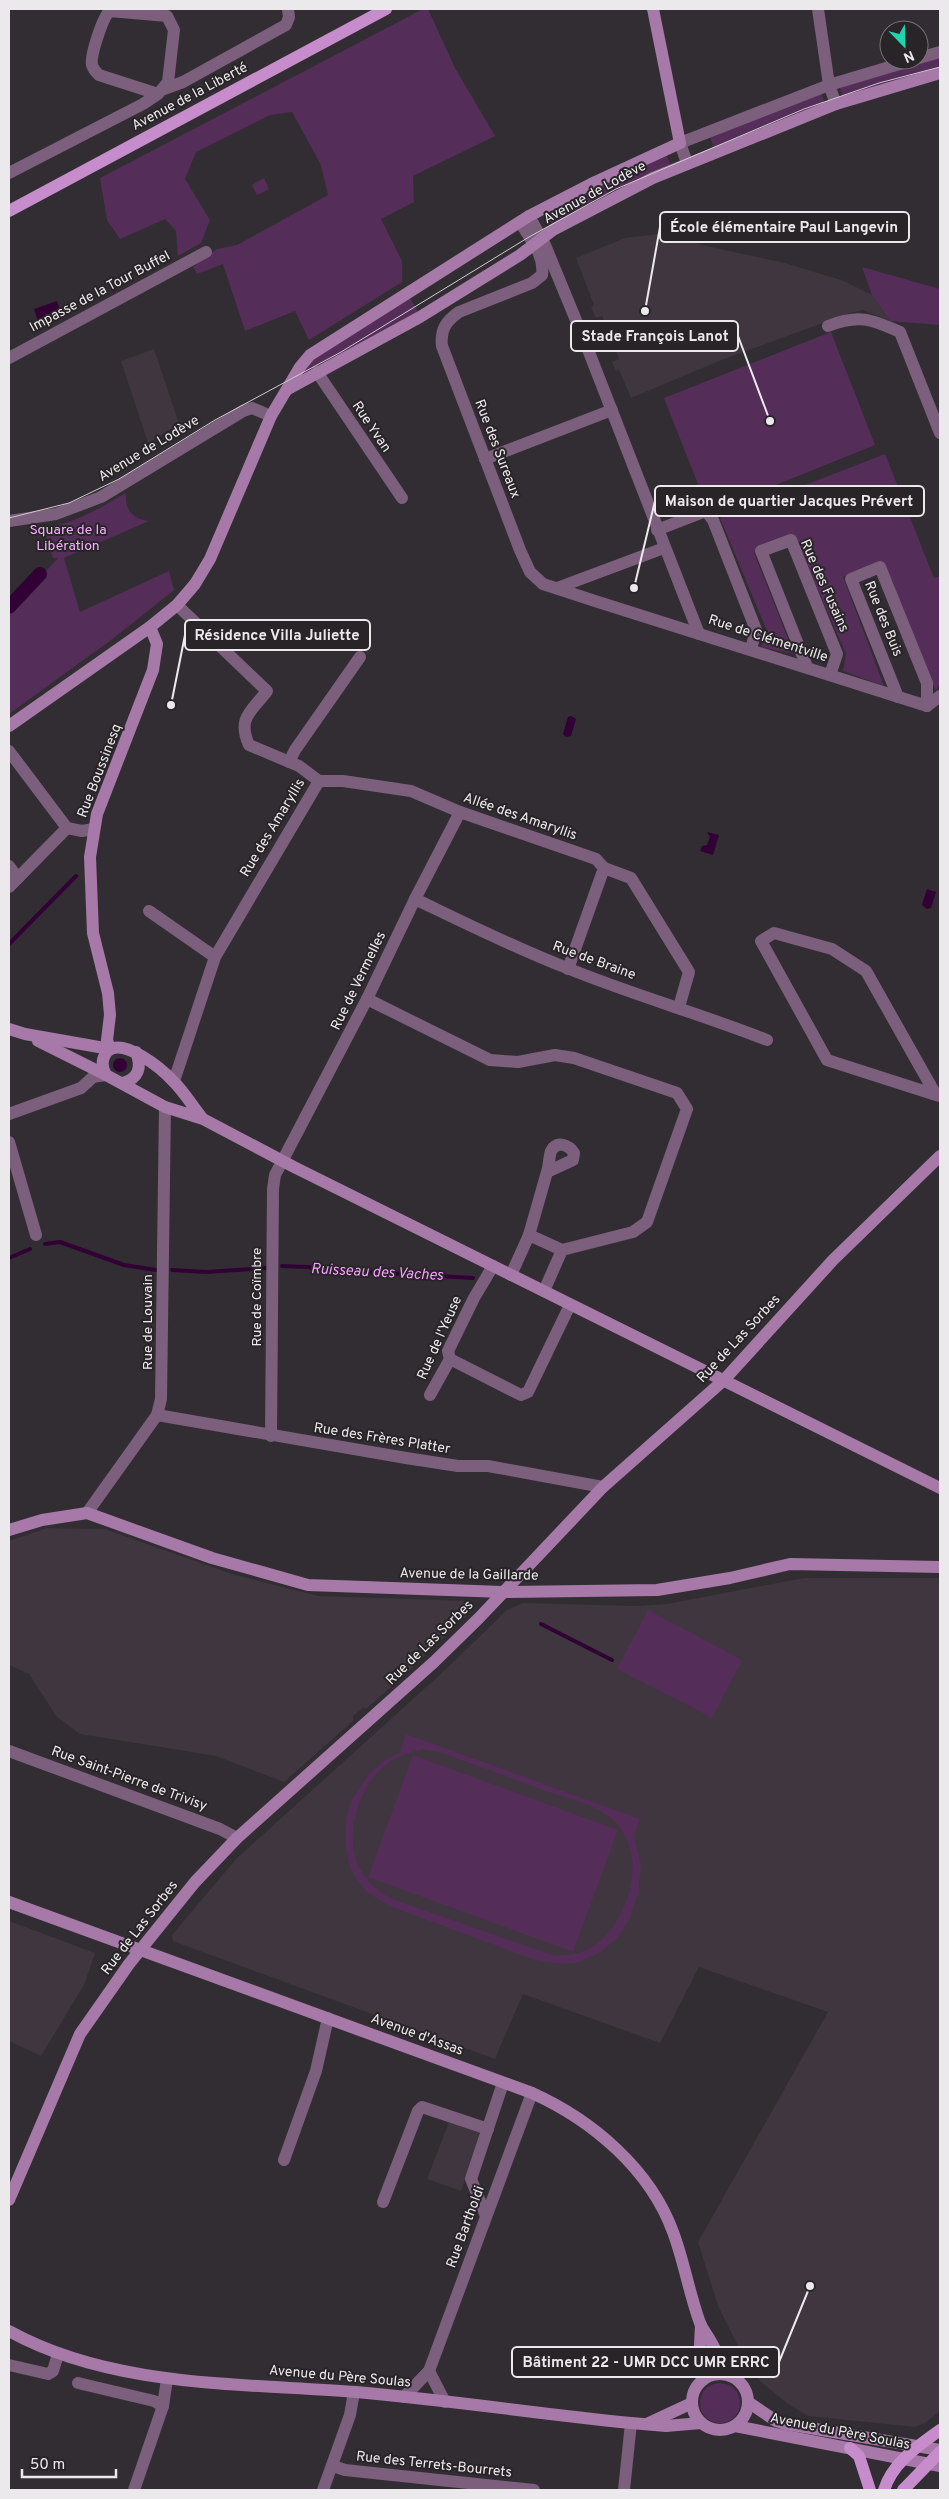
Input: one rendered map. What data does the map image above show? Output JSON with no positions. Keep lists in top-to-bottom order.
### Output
{
  "streets": {
    "main road": ["Avenue de la Liberté"],
    "street": [
      "Avenue de Lodève",
      "Impasse de la Tour Buffel",
      "Rue Yvan",
      "Rue des Sureaux",
      "Rue des Fusains",
      "Rue des Buis",
      "Rue de Clémentville",
      "Rue Boussinesq",
      "Allée des Amaryllis",
      "Rue des Amaryllis",
      "Rue de Braine",
      "Rue de Vermelles",
      "Rue de Coïmbre",
      "Rue de Louvain",
      "Rue de l'Yeuse",
      "Rue de Las Sorbes",
      "Rue des Frères Platter",
      "Avenue de la Gaillarde",
      "Rue Saint-Pierre de Trivisy",
      "Avenue d'Assas",
      "Rue Bartholdi",
      "Avenue du Père Soulas",
      "Rue des Terrets-Bourrets"
    ]
  },
  "crossings": [
    ["Avenue de Lodève", "Rue Yvan"],
    ["Avenue de Lodève", "Rue des Sureaux"],
    ["Avenue de Lodève", "Rue de Clémentville"],
    ["Rue des Sureaux", "Rue de Clémentville"],
    ["Rue des Fusains", "Rue de Clémentville"],
    ["Rue des Buis", "Rue de Clémentville"],
    ["Allée des Amaryllis", "Rue des Amaryllis"],
    ["Allée des Amaryllis", "Rue de Braine"],
    ["Allée des Amaryllis", "Rue de Vermelles"],
    ["Rue de Braine", "Rue de Vermelles"],
    ["Rue de Vermelles", "Rue de Coïmbre"],
    ["Rue de Coïmbre", "Rue des Frères Platter"],
    ["Rue de Louvain", "Rue des Frères Platter"],
    ["Rue de Louvain", "Avenue de la Gaillarde"],
    ["Rue de Las Sorbes", "Rue des Frères Platter"],
    ["Rue de Las Sorbes", "Avenue de la Gaillarde"],
    ["Rue de Las Sorbes", "Rue Saint-Pierre de Trivisy"],
    ["Rue de Las Sorbes", "Avenue d'Assas"],
    ["Avenue d'Assas", "Rue Bartholdi"],
    ["Avenue d'Assas", "Avenue du Père Soulas"],
    ["Rue Bartholdi", "Avenue du Père Soulas"]
  ],
  "water": ["Ruisseau des Vaches"],
  "parks": ["Square de la Libération"],
  "places": [
    "École élémentaire Paul Langevin",
    "Stade François Lanot",
    "Maison de quartier Jacques Prévert",
    "Résidence Villa Juliette",
    "Bâtiment 22 - UMR DCC UMR ERRC"
  ],
  "scale_bar": "50 m",
  "north": "bottom right"
}
